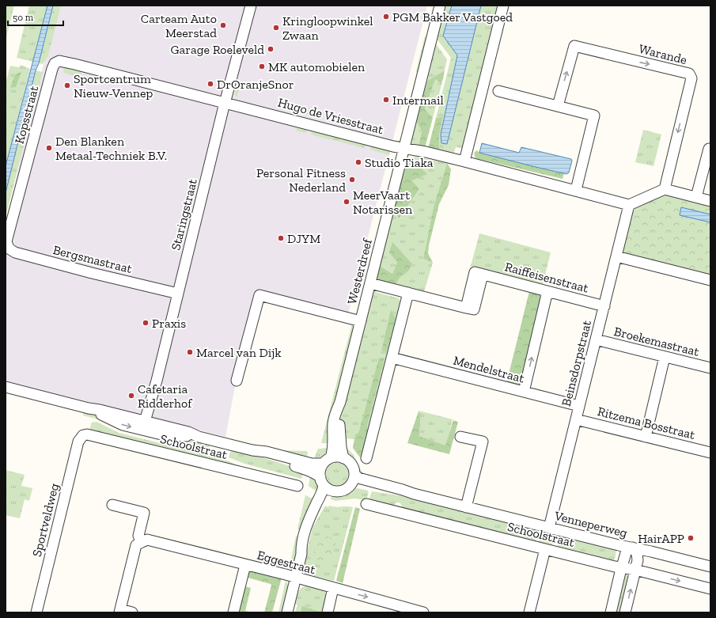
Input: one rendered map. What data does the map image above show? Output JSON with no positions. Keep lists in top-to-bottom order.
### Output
{
  "streets": {
    "street": [
      "Warande",
      "Kopsstraat",
      "Hugo de Vriesstraat",
      "Staringstraat",
      "Bergsmastraat",
      "Westerdreef",
      "Raiffeisenstraat",
      "Broekemastraat",
      "Beinsdorpstraat",
      "Mendelstraat",
      "Ritzema Bosstraat",
      "Schoolstraat",
      "Sportveldweg",
      "Venneperweg",
      "Eggestraat"
    ]
  },
  "crossings": [
    ["Kopsstraat", "Hugo de Vriesstraat"],
    ["Kopsstraat", "Bergsmastraat"],
    ["Hugo de Vriesstraat", "Staringstraat"],
    ["Hugo de Vriesstraat", "Westerdreef"],
    ["Staringstraat", "Bergsmastraat"],
    ["Westerdreef", "Raiffeisenstraat"],
    ["Westerdreef", "Venneperweg"],
    ["Raiffeisenstraat", "Beinsdorpstraat"],
    ["Broekemastraat", "Beinsdorpstraat"],
    ["Beinsdorpstraat", "Mendelstraat"],
    ["Beinsdorpstraat", "Ritzema Bosstraat"],
    ["Beinsdorpstraat", "Venneperweg"],
    ["Schoolstraat", "Sportveldweg"]
  ],
  "places": [
    "PGM Bakker Vastgoed",
    "Carteam Auto Meerstad",
    "Kringloopwinkel Zwaan",
    "Garage Roeleveld",
    "MK automobielen",
    "DrOranjeSnor",
    "Sportcentrum Nieuw-Vennep",
    "Intermail",
    "Den Blanken Metaal-Techniek B.V.",
    "Studio Tiaka",
    "Personal Fitness Nederland",
    "MeerVaart Notarissen",
    "DJYM",
    "Praxis",
    "Marcel van Dijk",
    "Cafetaria Ridderhof",
    "HairAPP"
  ],
  "scale_bar": "50 m"
}
